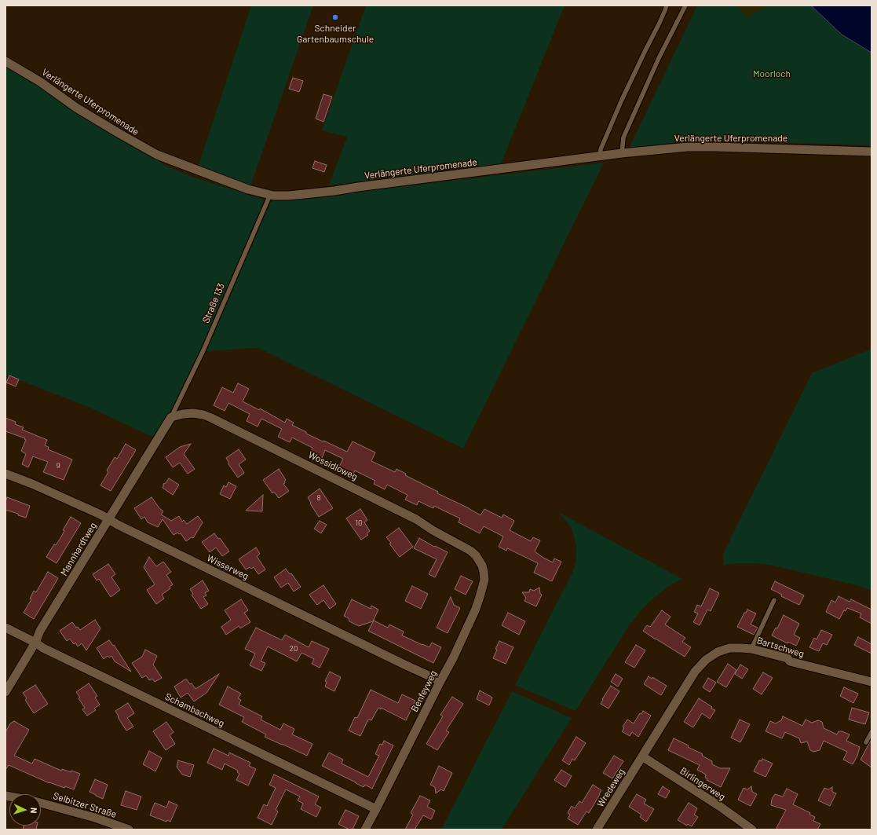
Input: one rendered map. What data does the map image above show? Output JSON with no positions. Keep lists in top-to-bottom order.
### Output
{
  "streets": {
    "street": [
      "Verlängerte Uferpromenade",
      "Wossidloweg",
      "Mannhardtweg",
      "Wisserweg",
      "Bartschweg",
      "Benfeyweg",
      "Schambachweg",
      "Birlingerweg",
      "Wredeweg",
      "Selbitzer Straße"
    ],
    "lane": ["Straße 133"]
  },
  "crossings": [
    ["Verlängerte Uferpromenade", "Straße 133"],
    ["Straße 133", "Wossidloweg"],
    ["Straße 133", "Mannhardtweg"],
    ["Wossidloweg", "Mannhardtweg"],
    ["Wossidloweg", "Benfeyweg"],
    ["Mannhardtweg", "Wisserweg"],
    ["Mannhardtweg", "Schambachweg"],
    ["Wisserweg", "Benfeyweg"],
    ["Bartschweg", "Birlingerweg"],
    ["Bartschweg", "Wredeweg"],
    ["Benfeyweg", "Schambachweg"],
    ["Birlingerweg", "Wredeweg"]
  ],
  "parks": ["Moorloch"],
  "places": ["Schneider Gartenbaumschule"],
  "house_numbers": [
    "9",
    "8",
    "10",
    "20"
  ],
  "north": "right"
}
